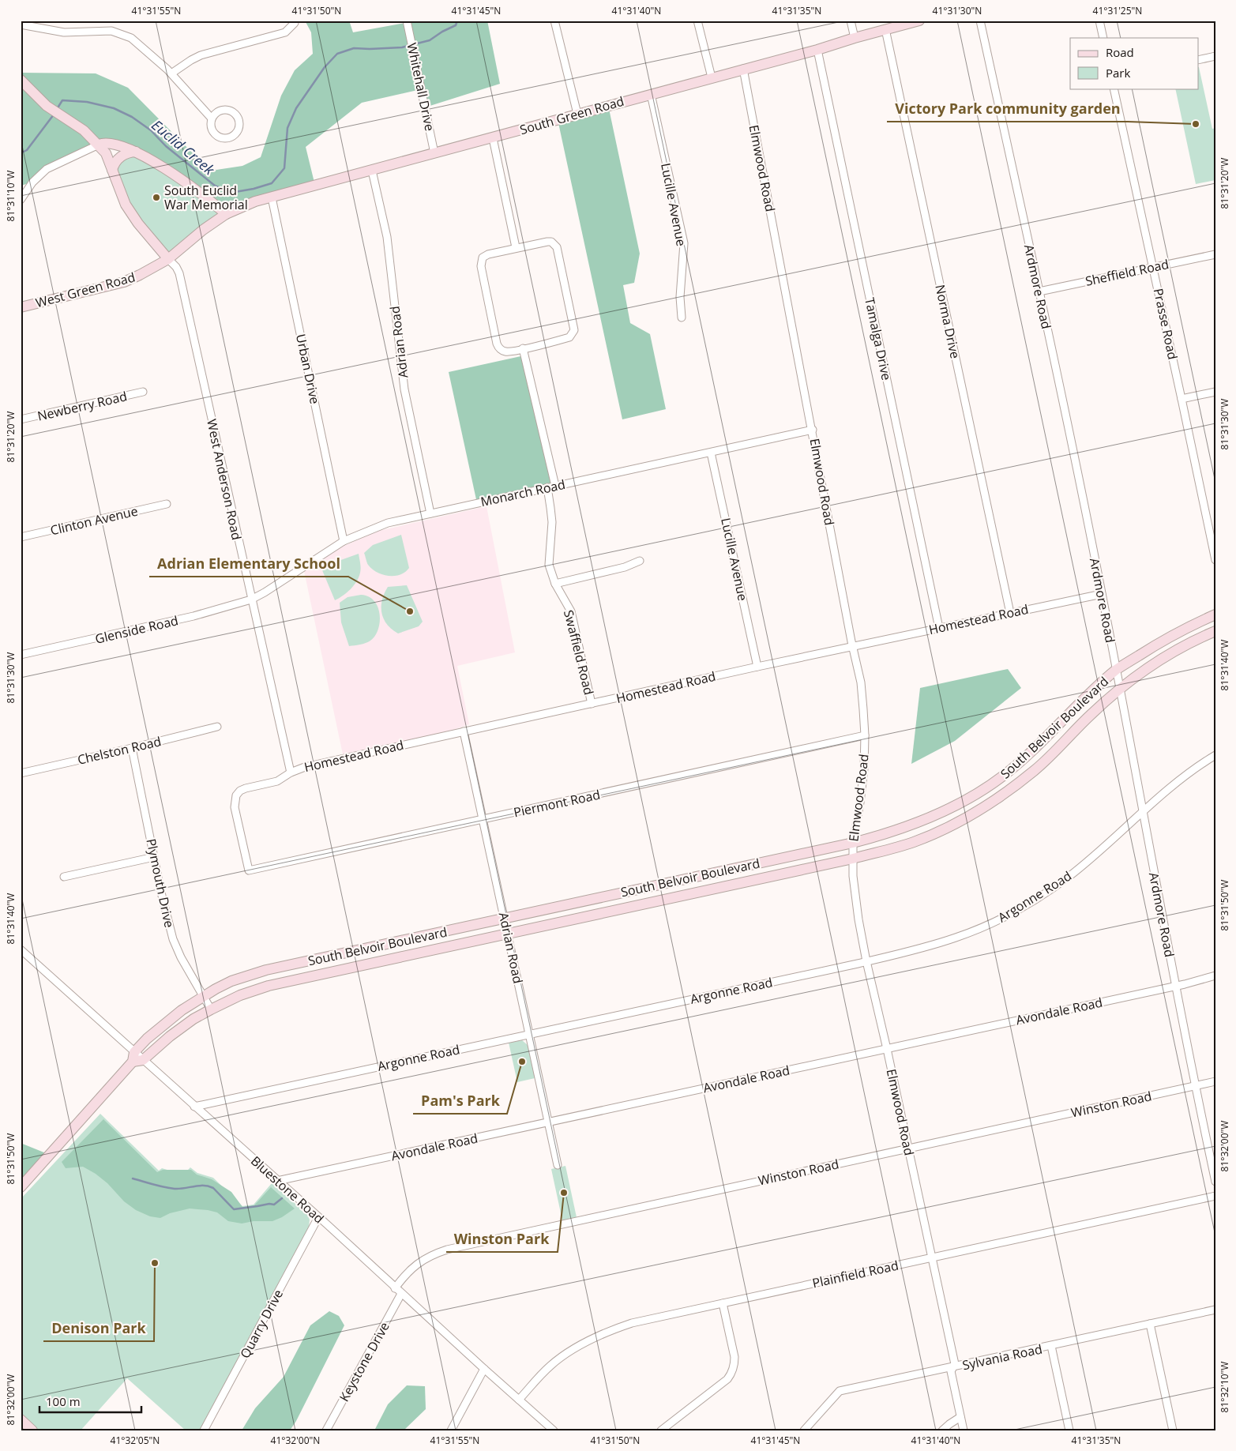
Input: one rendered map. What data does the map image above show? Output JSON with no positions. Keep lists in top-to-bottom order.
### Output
{
  "streets": {
    "street": [
      "Whitehall Drive",
      "South Green Road",
      "Elmwood Road",
      "Lucille Avenue",
      "Sheffield Road",
      "Ardmore Road",
      "West Green Road",
      "Norma Drive",
      "Prasse Road",
      "Tamalga Drive",
      "Adrian Road",
      "Urban Drive",
      "Newberry Road",
      "West Anderson Road",
      "Monarch Road",
      "Clinton Avenue",
      "Homestead Road",
      "Glenside Road",
      "Swaffield Road",
      "South Belvoir Boulevard",
      "Chelston Road",
      "Piermont Road",
      "Plymouth Drive",
      "Argonne Road",
      "Avondale Road",
      "Winston Road",
      "Bluestone Road",
      "Plainfield Road",
      "Quarry Drive",
      "Sylvania Road",
      "Keystone Drive"
    ]
  },
  "crossings": [
    ["Whitehall Drive", "South Green Road"],
    ["South Green Road", "Elmwood Road"],
    ["South Green Road", "Lucille Avenue"],
    ["South Green Road", "West Green Road"],
    ["South Green Road", "Norma Drive"],
    ["South Green Road", "Tamalga Drive"],
    ["South Green Road", "Adrian Road"],
    ["South Green Road", "Urban Drive"],
    ["Elmwood Road", "Monarch Road"],
    ["Elmwood Road", "Homestead Road"],
    ["Elmwood Road", "South Belvoir Boulevard"],
    ["Elmwood Road", "Piermont Road"],
    ["Elmwood Road", "Argonne Road"],
    ["Elmwood Road", "Avondale Road"],
    ["Elmwood Road", "Winston Road"],
    ["Elmwood Road", "Plainfield Road"],
    ["Elmwood Road", "Sylvania Road"],
    ["Lucille Avenue", "Monarch Road"],
    ["Lucille Avenue", "Homestead Road"],
    ["Sheffield Road", "Ardmore Road"],
    ["Sheffield Road", "Prasse Road"],
    ["Ardmore Road", "Homestead Road"],
    ["Ardmore Road", "South Belvoir Boulevard"],
    ["Ardmore Road", "Argonne Road"],
    ["Ardmore Road", "Avondale Road"],
    ["Ardmore Road", "Winston Road"],
    ["West Green Road", "West Anderson Road"],
    ["Norma Drive", "Homestead Road"],
    ["Tamalga Drive", "Homestead Road"],
    ["Adrian Road", "Monarch Road"],
    ["Adrian Road", "Homestead Road"],
    ["Adrian Road", "South Belvoir Boulevard"],
    ["Adrian Road", "Piermont Road"],
    ["Adrian Road", "Argonne Road"],
    ["Adrian Road", "Avondale Road"],
    ["Urban Drive", "Monarch Road"],
    ["West Anderson Road", "Monarch Road"],
    ["West Anderson Road", "Homestead Road"],
    ["West Anderson Road", "Glenside Road"],
    ["Monarch Road", "Glenside Road"],
    ["Monarch Road", "Swaffield Road"],
    ["Homestead Road", "Swaffield Road"],
    ["Homestead Road", "Piermont Road"],
    ["South Belvoir Boulevard", "Plymouth Drive"],
    ["South Belvoir Boulevard", "Bluestone Road"],
    ["Chelston Road", "Plymouth Drive"],
    ["Argonne Road", "Bluestone Road"],
    ["Avondale Road", "Bluestone Road"],
    ["Winston Road", "Bluestone Road"],
    ["Bluestone Road", "Plainfield Road"],
    ["Bluestone Road", "Quarry Drive"],
    ["Bluestone Road", "Keystone Drive"]
  ],
  "water": ["Euclid Creek"],
  "places": [
    "Victory Park community garden",
    "South Euclid War Memorial",
    "Adrian Elementary School",
    "Pam's Park",
    "Winston Park",
    "Denison Park"
  ],
  "legend": ["Road", "Park"],
  "scale_bar": "100 m",
  "coordinates": [
    "41°31'55\"N",
    "41°31'50\"N",
    "41°31'45\"N",
    "41°31'40\"N",
    "41°31'35\"N",
    "41°31'30\"N",
    "41°31'25\"N",
    "81°31'20\"W",
    "81°31'10\"W",
    "81°31'30\"W",
    "81°31'40\"W",
    "81°31'50\"W",
    "81°32'00\"W",
    "81°32'10\"W",
    "41°32'05\"N",
    "41°32'00\"N"
  ]
}
